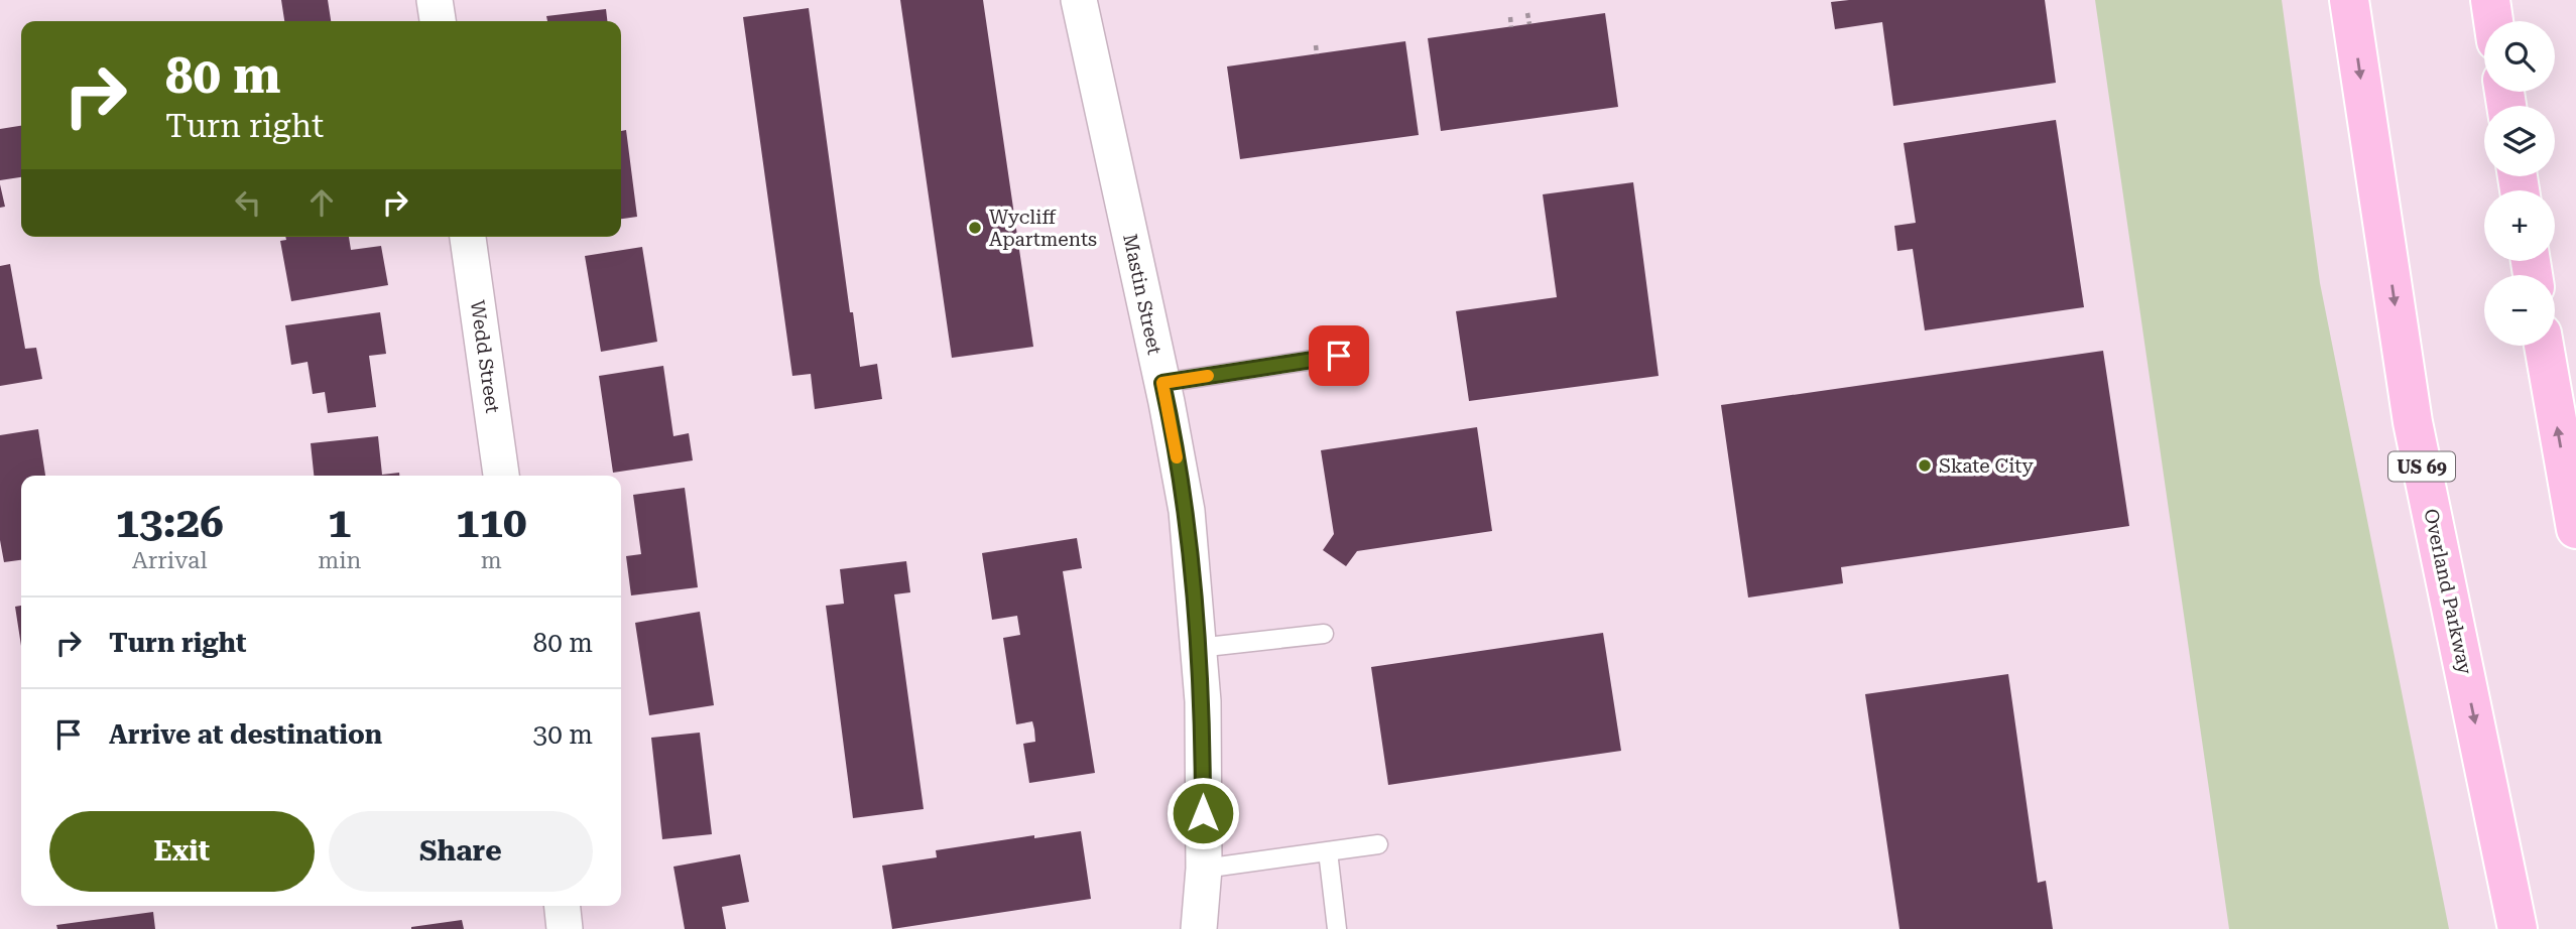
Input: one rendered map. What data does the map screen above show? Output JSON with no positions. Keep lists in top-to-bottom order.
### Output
{
  "streets": {
    "highway": ["US 69", "Overland Parkway"],
    "street": ["Mastin Street", "Wedd Street"]
  },
  "one_way": ["Overland Parkway"],
  "places": ["Wycliff Apartments", "Skate City"],
  "page": {
    "map_buttons": ["+", "−"],
    "turn": ["80 m", "Turn right"],
    "eta": [
      "13:26",
      "Arrival",
      "1",
      "min",
      "110",
      "m"
    ],
    "list": [
      {
        "name": "Turn right",
        "value": "80 m"
      },
      {
        "name": "Arrive at destination",
        "value": "30 m"
      }
    ],
    "buttons": ["Exit", "Share"]
  }
}
